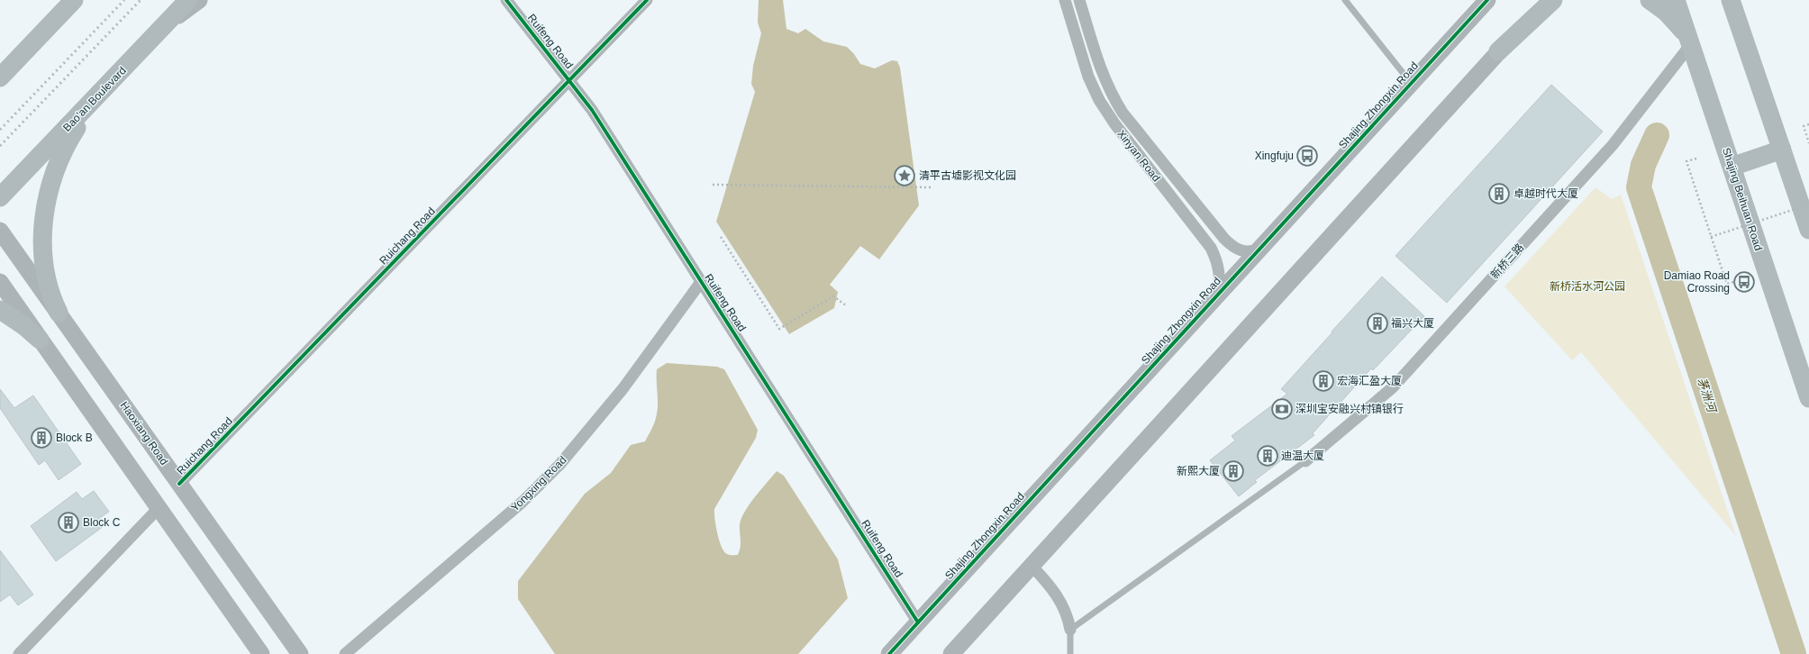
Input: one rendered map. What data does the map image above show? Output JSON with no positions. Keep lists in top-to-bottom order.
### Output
{
  "streets": {
    "main road": ["Bao'an Boulevard", "Shajing Beihuan Road"],
    "street": [
      "Ruifeng Road",
      "Shajing Zhongxin Road",
      "Xinyan Road",
      "Ruichang Road",
      "新桥三路",
      "Haoxiang Road",
      "Yongxing Road"
    ]
  },
  "crossings": [
    ["Ruifeng Road", "Shajing Zhongxin Road"],
    ["Ruifeng Road", "Ruichang Road"],
    ["Ruifeng Road", "Yongxing Road"],
    ["Shajing Zhongxin Road", "Xinyan Road"],
    ["Shajing Beihuan Road", "新桥三路"],
    ["Ruichang Road", "Haoxiang Road"]
  ],
  "water": ["茅洲河"],
  "parks": ["新桥活水河公园"],
  "places": {
    "bus stop": ["Xingfuju", "Damiao Road Crossing"],
    "place": ["清平古墟影视文化园"],
    "building": [
      "卓越时代大厦",
      "福兴大厦",
      "宏海汇盈大厦",
      "Block B",
      "迪温大厦",
      "新熙大厦",
      "Block C"
    ],
    "bank": ["深圳宝安融兴村镇银行"]
  }
}
